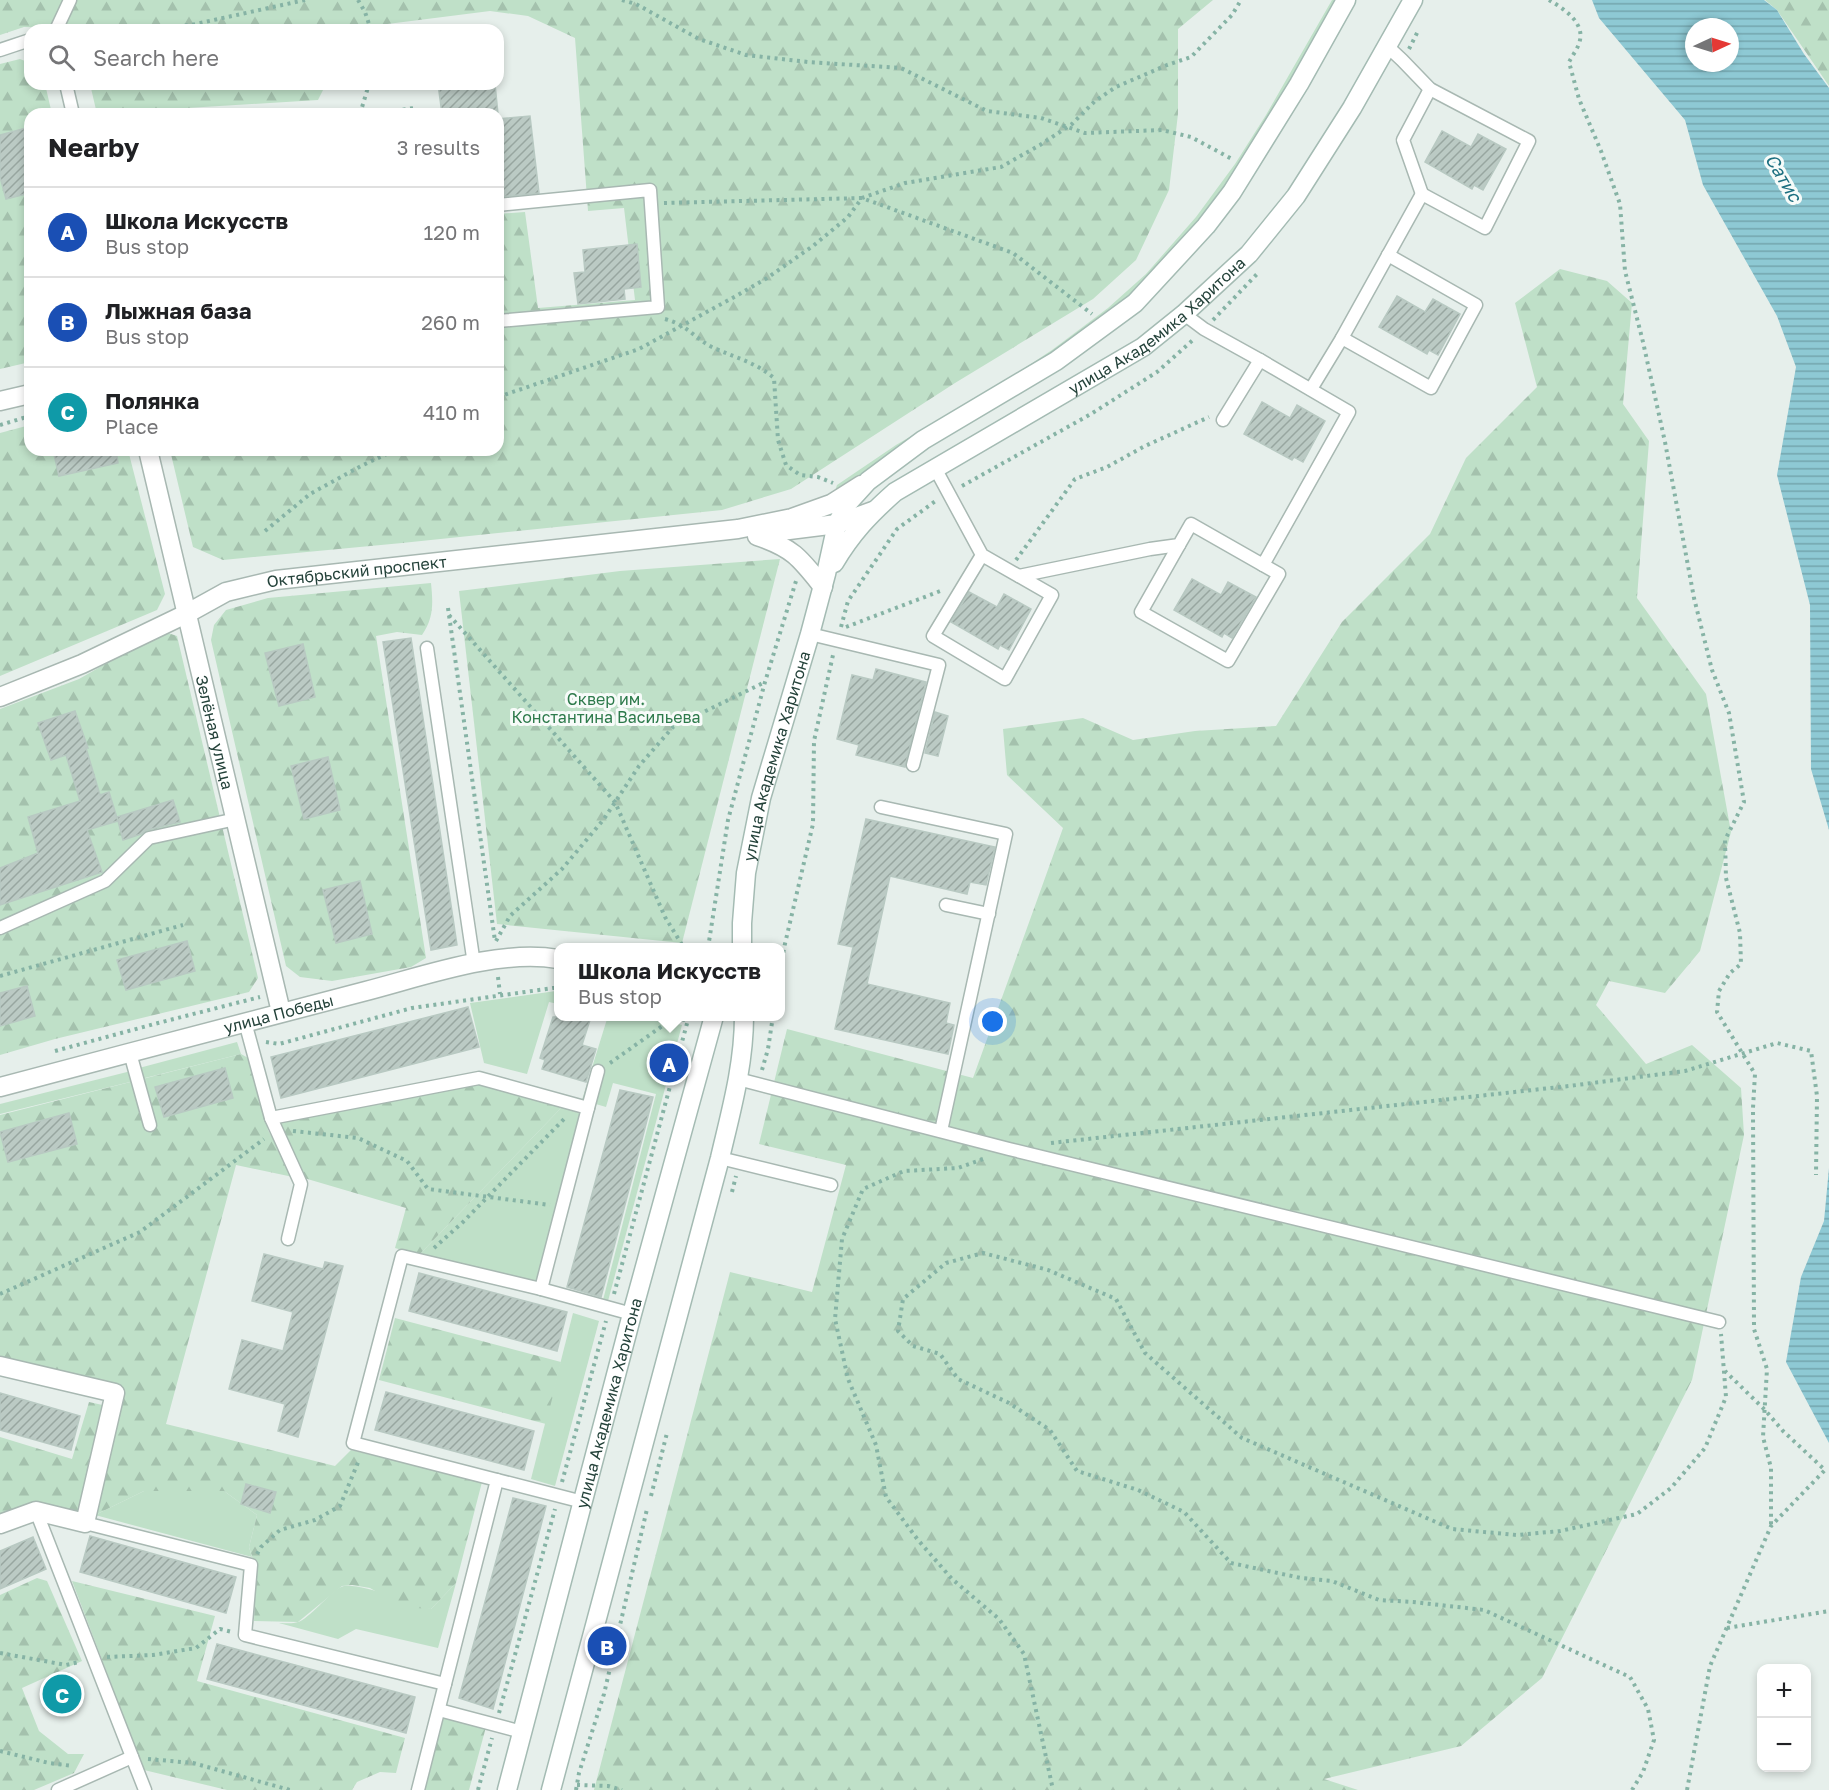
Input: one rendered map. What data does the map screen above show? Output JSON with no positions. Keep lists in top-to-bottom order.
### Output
{
  "streets": {
    "main road": [
      "улица Академика Харитона",
      "Октябрьский проспект",
      "Зелёная улица",
      "улица Победы"
    ]
  },
  "crossings": [
    ["улица Академика Харитона", "Октябрьский проспект"],
    ["Октябрьский проспект", "Зелёная улица"],
    ["Зелёная улица", "улица Победы"]
  ],
  "water": ["Сатис"],
  "parks": ["Сквер им. Константина Васильева"],
  "north": "right",
  "page": {
    "search": "Search here",
    "heading": ["Nearby", "3 results"],
    "list": [
      {
        "mark": "A",
        "name": "Школа Искусств",
        "note": "Bus stop",
        "value": "120 m"
      },
      {
        "mark": "B",
        "name": "Лыжная база",
        "note": "Bus stop",
        "value": "260 m"
      },
      {
        "mark": "C",
        "name": "Полянка",
        "note": "Place",
        "value": "410 m"
      }
    ],
    "popup": ["Школа Искусств", "Bus stop"],
    "pins": ["A", "B", "C"],
    "map_buttons": ["+", "−"]
  }
}
